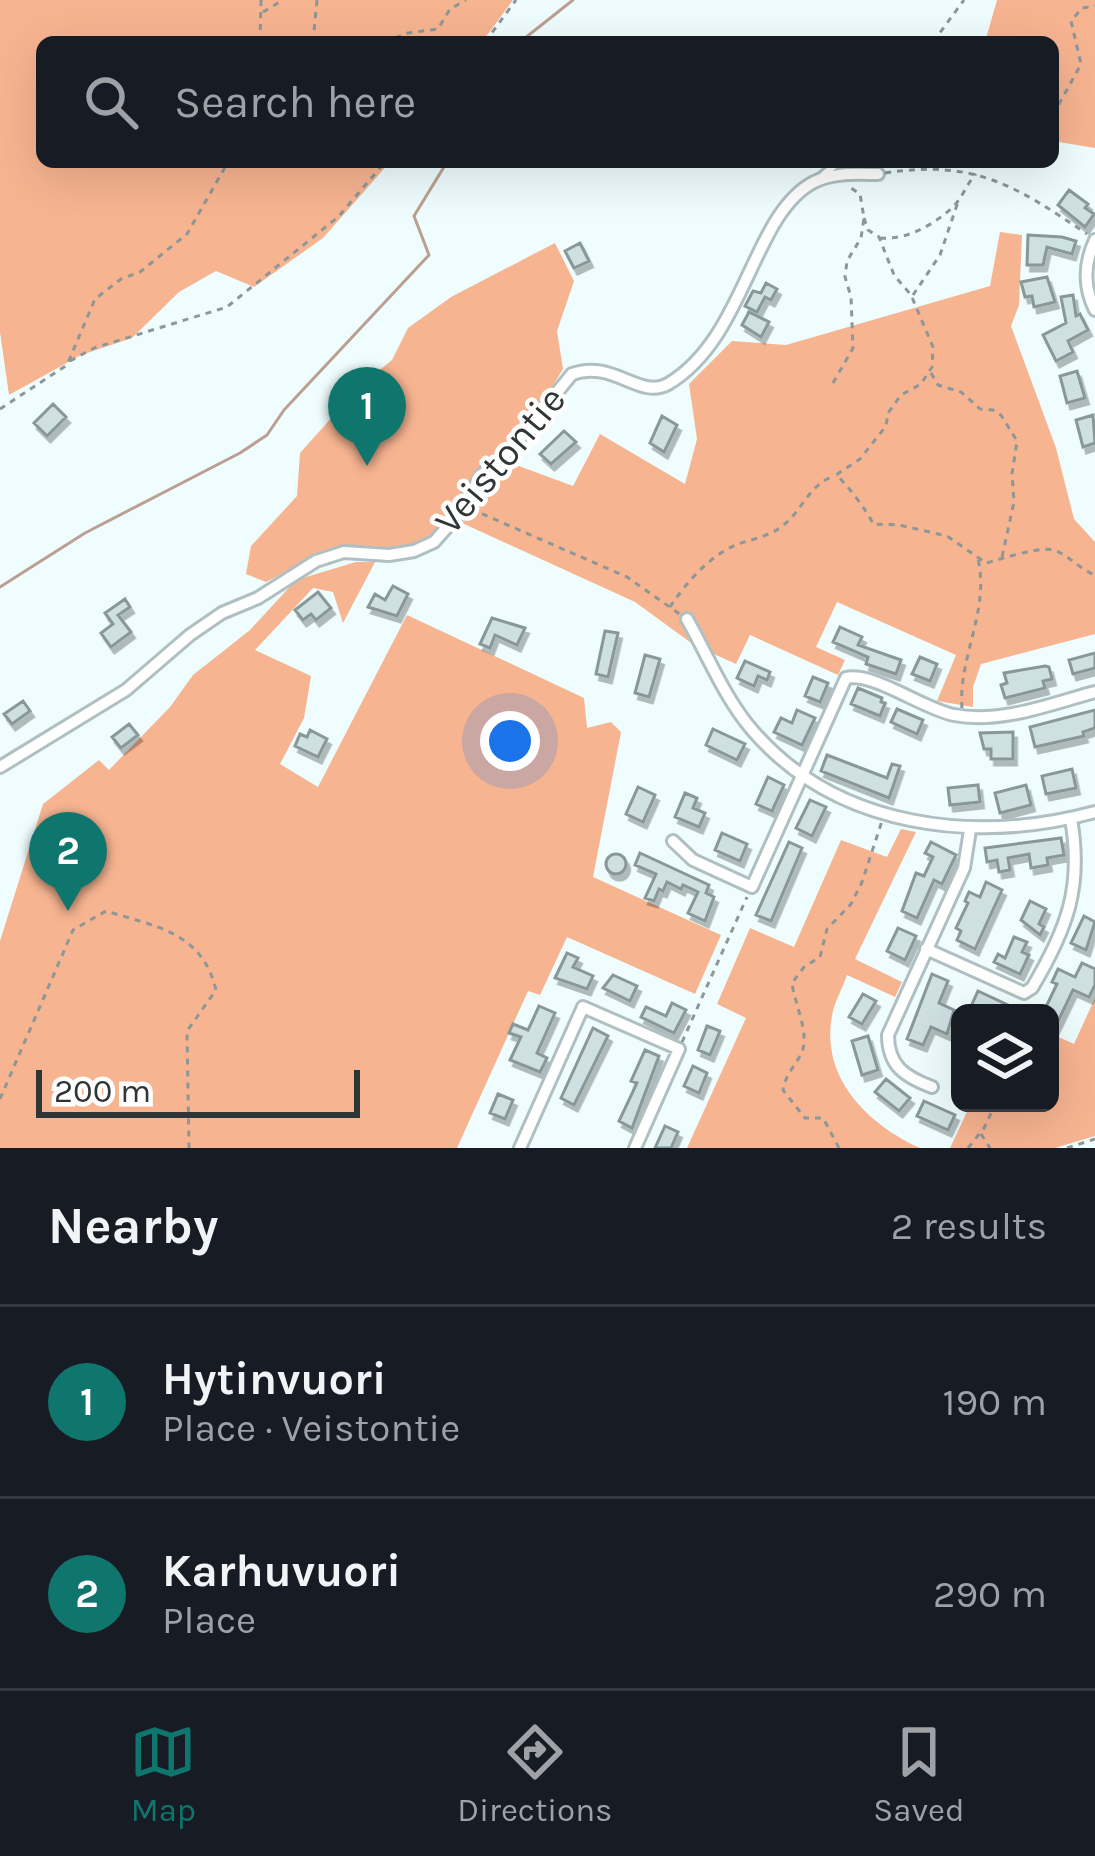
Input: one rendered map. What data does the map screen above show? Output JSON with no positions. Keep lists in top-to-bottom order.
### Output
{
  "streets": {
    "street": ["Veistontie"]
  },
  "scale_bar": "200 m",
  "page": {
    "search": "Search here",
    "pins": ["1", "2"],
    "scale": "200 m",
    "heading": ["Nearby", "2 results"],
    "list": [
      {
        "mark": "1",
        "name": "Hytinvuori",
        "note": "Place · Veistontie",
        "value": "190 m"
      },
      {
        "mark": "2",
        "name": "Karhuvuori",
        "note": "Place",
        "value": "290 m"
      }
    ],
    "nav": ["Map", "Directions", "Saved"]
  }
}
